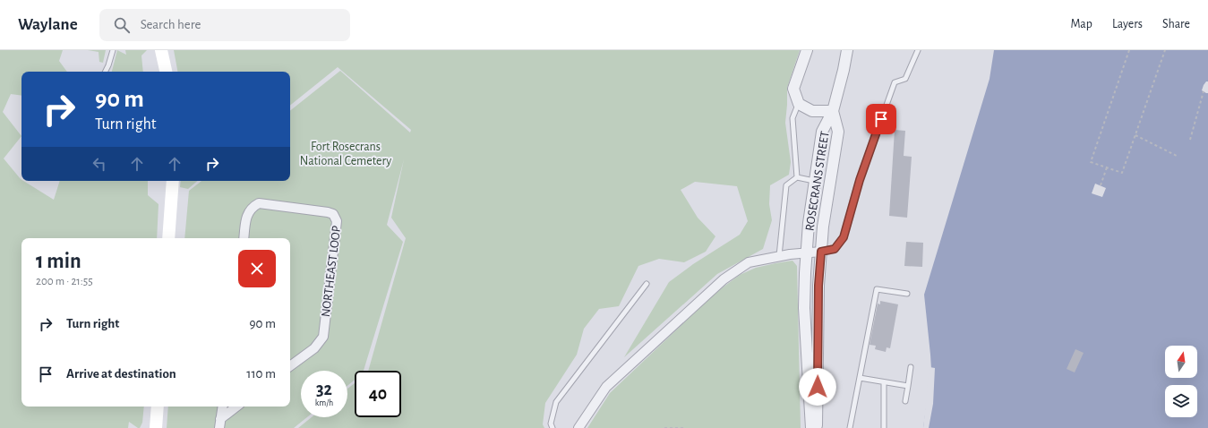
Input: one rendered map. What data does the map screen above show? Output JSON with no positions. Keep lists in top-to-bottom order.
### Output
{
  "streets": {
    "street": ["ROSECRANS STREET", "NORTHEAST LOOP"]
  },
  "parks": ["Fort Rosecrans National Cemetery"],
  "north": "top",
  "page": {
    "header": "Waylane",
    "search": "Search here",
    "nav": ["Map", "Layers", "Share"],
    "turn": ["90 m", "Turn right"],
    "heading": ["1 min", "200 m · 21:55"],
    "list": [
      {
        "name": "Turn right",
        "value": "90 m"
      },
      {
        "name": "Arrive at destination",
        "value": "110 m"
      }
    ],
    "speed": "32 km/h",
    "limit": "40"
  }
}
